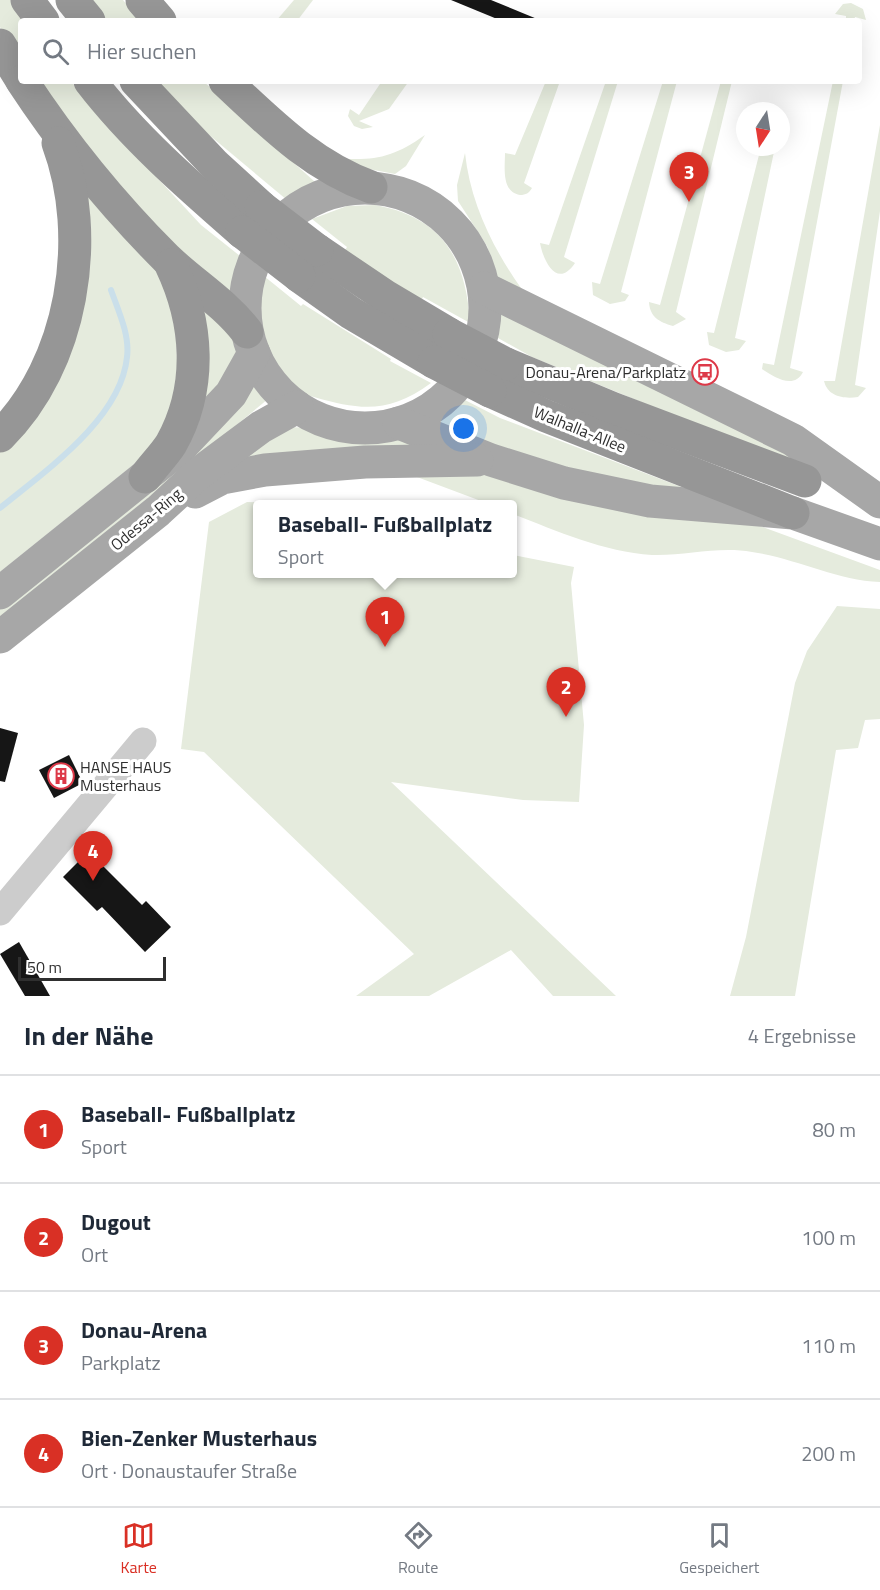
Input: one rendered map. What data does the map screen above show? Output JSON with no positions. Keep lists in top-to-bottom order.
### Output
{
  "streets": {
    "highway": ["Walhalla-Allee"],
    "main road": ["Odessa-Ring"]
  },
  "places": {
    "bus stop": ["Donau-Arena/Parkplatz"],
    "building": ["HANSE HAUS Musterhaus"]
  },
  "scale_bar": "50 m",
  "north": "bottom",
  "page": {
    "search": "Hier suchen",
    "pins": [
      "3",
      "1",
      "2",
      "4"
    ],
    "popup": ["Baseball- Fußballplatz", "Sport"],
    "scale": "50 m",
    "heading": ["In der Nähe", "4 Ergebnisse"],
    "list": [
      {
        "mark": "1",
        "name": "Baseball- Fußballplatz",
        "note": "Sport",
        "value": "80 m"
      },
      {
        "mark": "2",
        "name": "Dugout",
        "note": "Ort",
        "value": "100 m"
      },
      {
        "mark": "3",
        "name": "Donau-Arena",
        "note": "Parkplatz",
        "value": "110 m"
      },
      {
        "mark": "4",
        "name": "Bien-Zenker Musterhaus",
        "note": "Ort · Donaustaufer Straße",
        "value": "200 m"
      }
    ],
    "nav": ["Karte", "Route", "Gespeichert"]
  }
}
